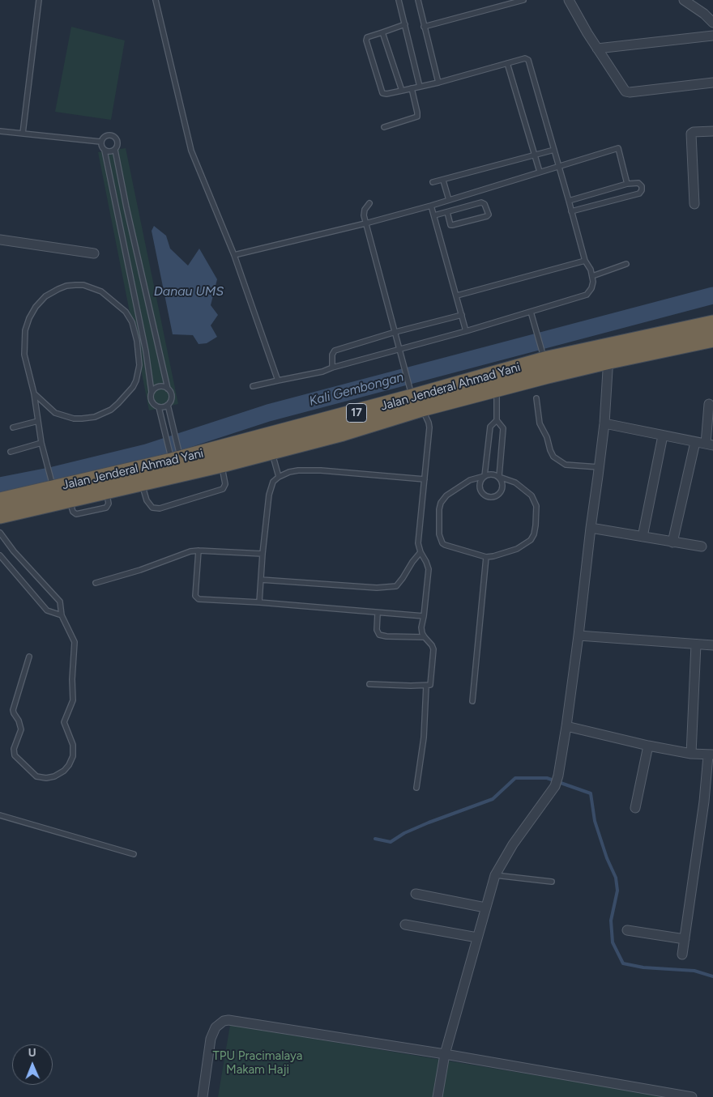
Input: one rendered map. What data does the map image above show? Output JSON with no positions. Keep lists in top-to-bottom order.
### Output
{
  "streets": {
    "highway": ["Jalan Jenderal Ahmad Yani", "17"]
  },
  "water": ["Danau UMS", "Kali Gembongan"],
  "parks": ["TPU Pracimalaya Makam Haji"],
  "north": "top"
}
